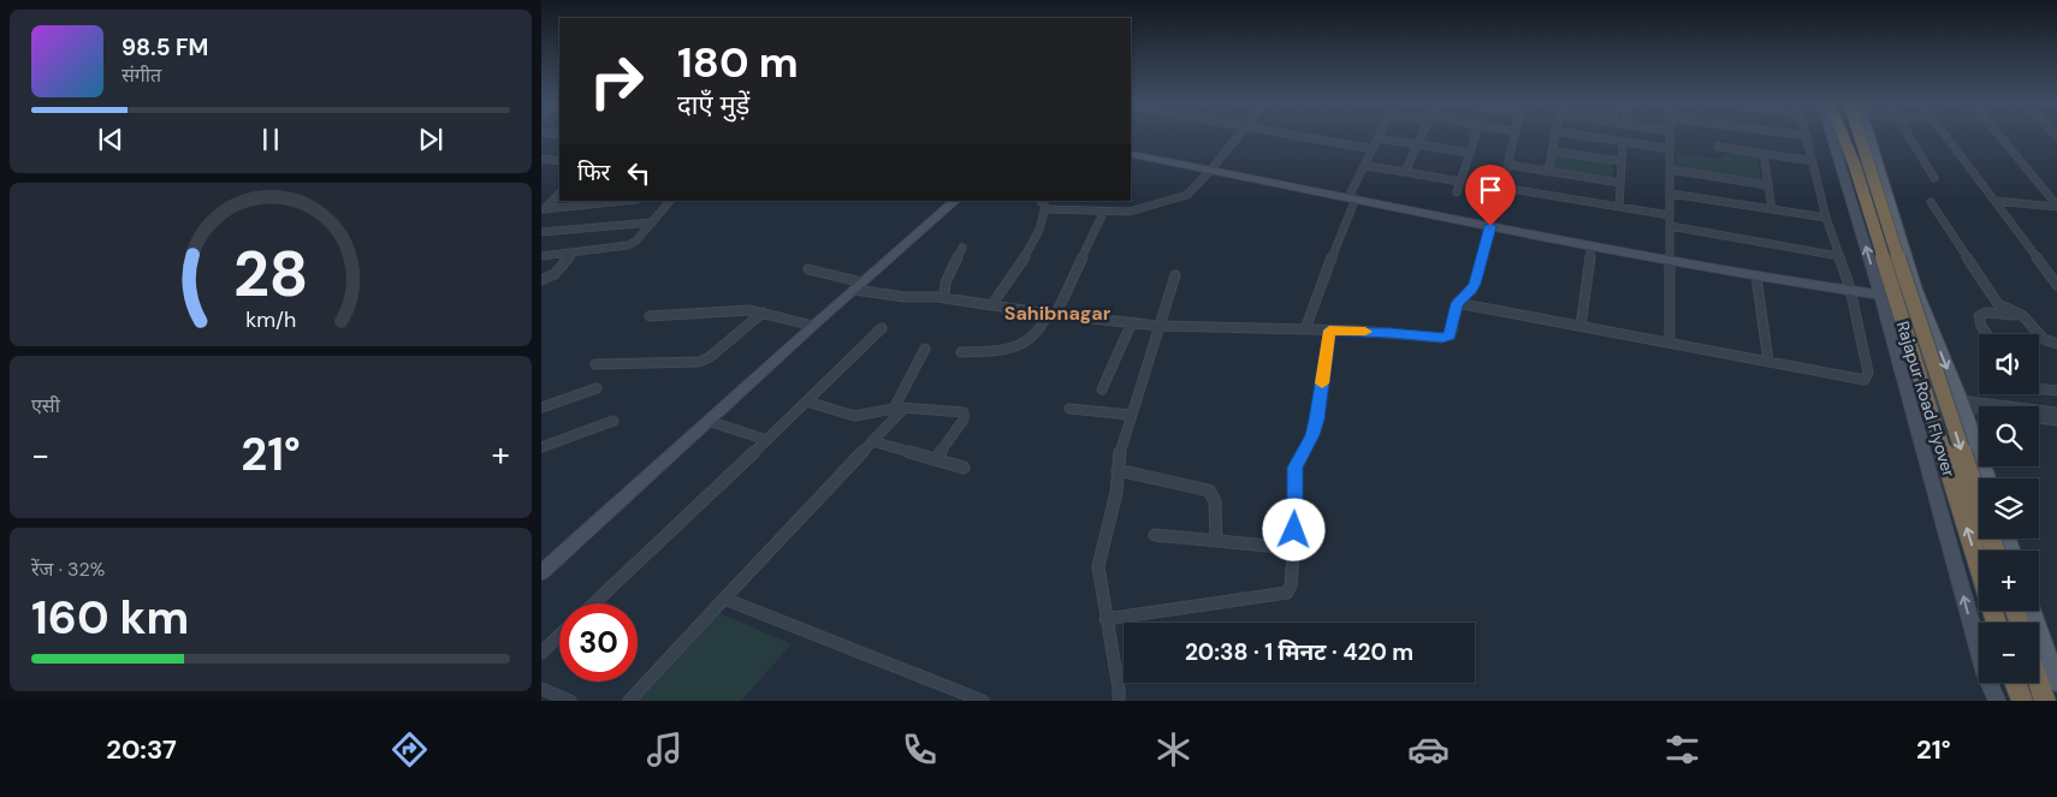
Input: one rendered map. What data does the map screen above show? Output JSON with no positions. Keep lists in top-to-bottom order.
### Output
{
  "streets": {
    "highway": ["Rajapur Road Flyover"]
  },
  "districts": ["Sahibnagar"],
  "page": {
    "turn": ["180 m", "दाएँ मुड़ें"],
    "song": ["98.5 FM", "संगीत"],
    "then": "फिर",
    "map_buttons": ["+", "−"],
    "tile": [
      "एसी",
      ["रेंज · 32%", "160 km"]
    ],
    "heat": ["−", "21°", "+"],
    "limit": "30",
    "trip": "20:38 · 1 मिनट · 420 m",
    "tabs": ["20:37", "21°"],
    "gauge": ["28", "km/h"]
  }
}
